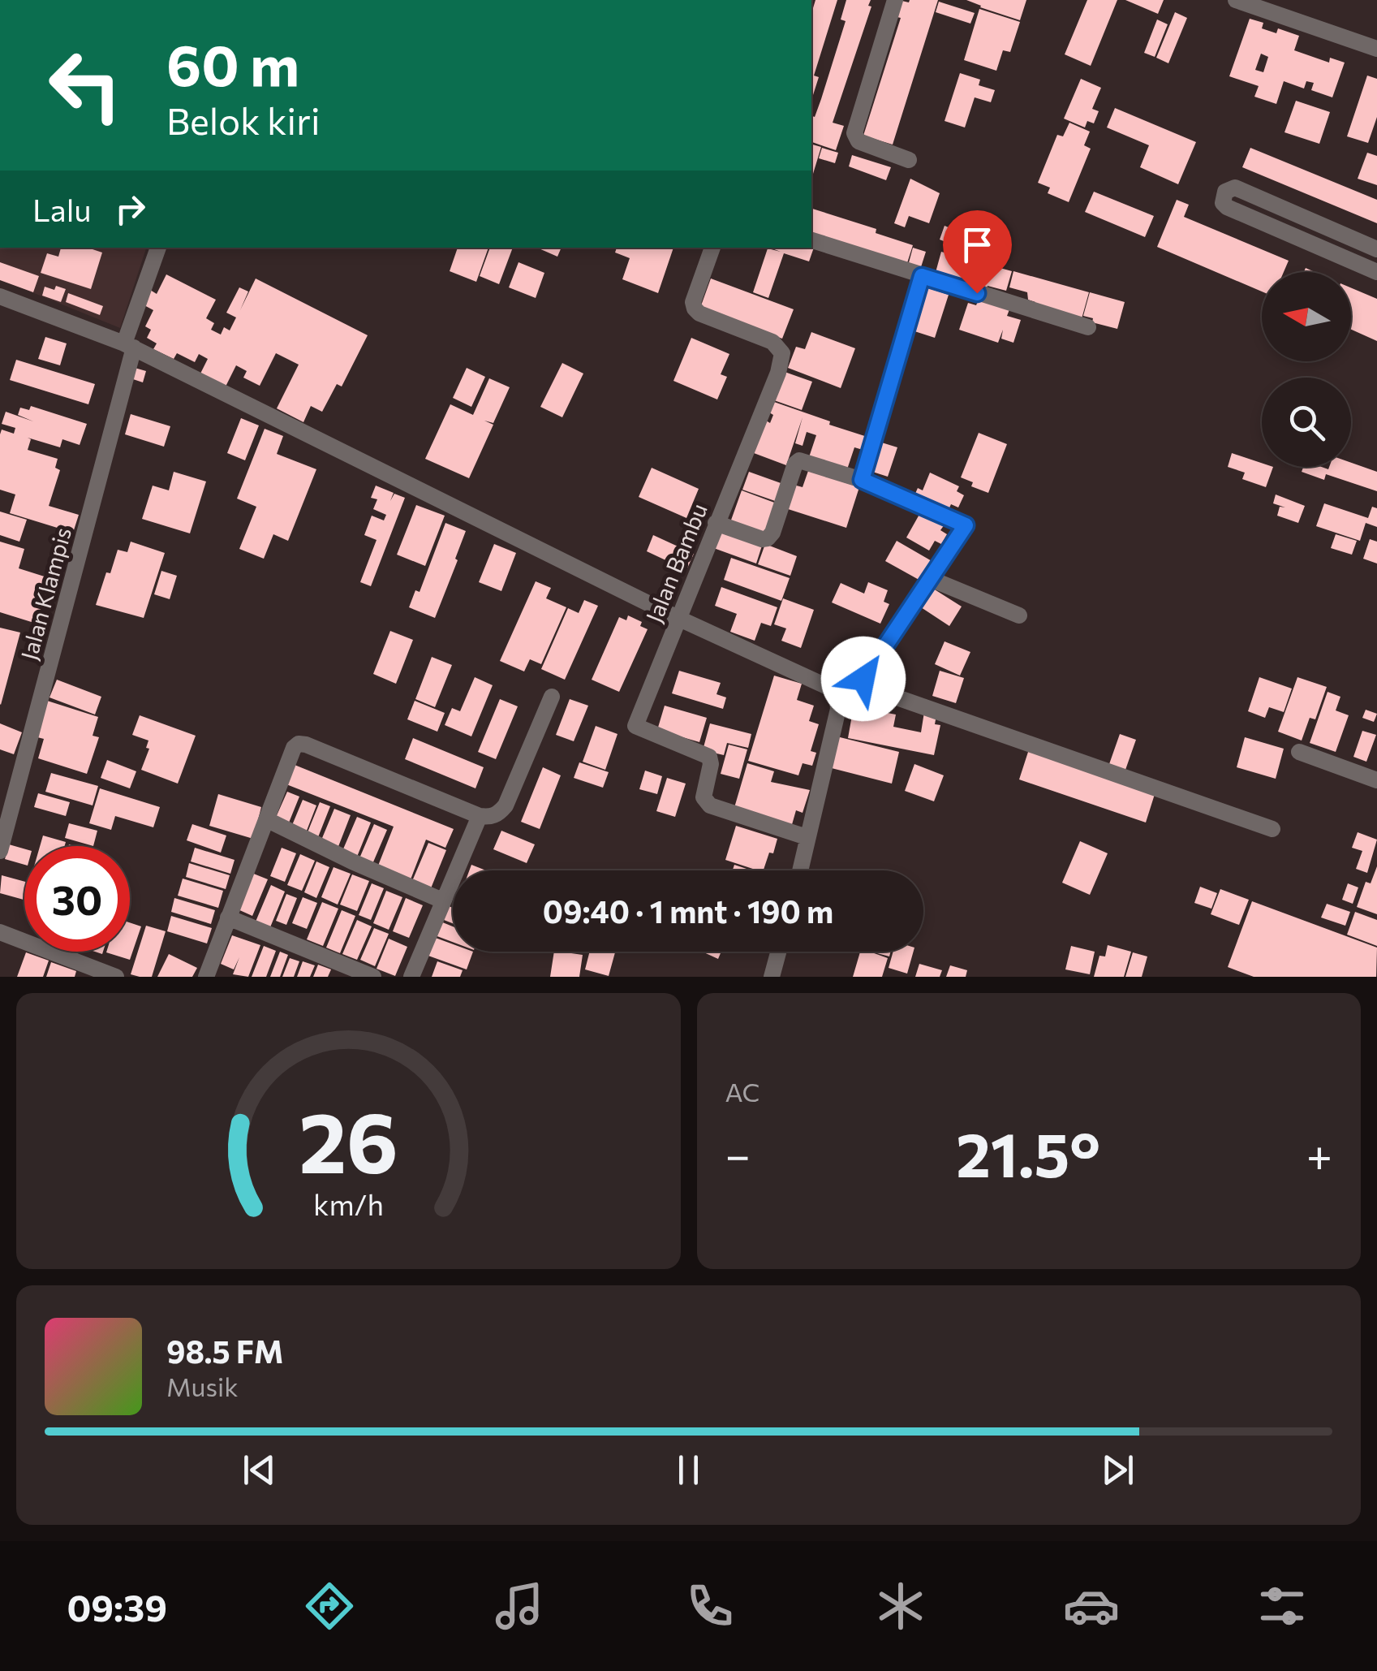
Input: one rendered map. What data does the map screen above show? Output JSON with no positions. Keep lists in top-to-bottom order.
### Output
{
  "streets": {
    "street": ["Jalan Bambu", "Jalan Klampis"]
  },
  "north": "left",
  "page": {
    "turn": ["60 m", "Belok kiri"],
    "then": "Lalu",
    "limit": "30",
    "trip": "09:40 · 1 mnt · 190 m",
    "tile": "AC",
    "heat": ["−", "21.5°", "+"],
    "song": ["98.5 FM", "Musik"],
    "tabs": "09:39",
    "gauge": ["26", "km/h"]
  }
}
